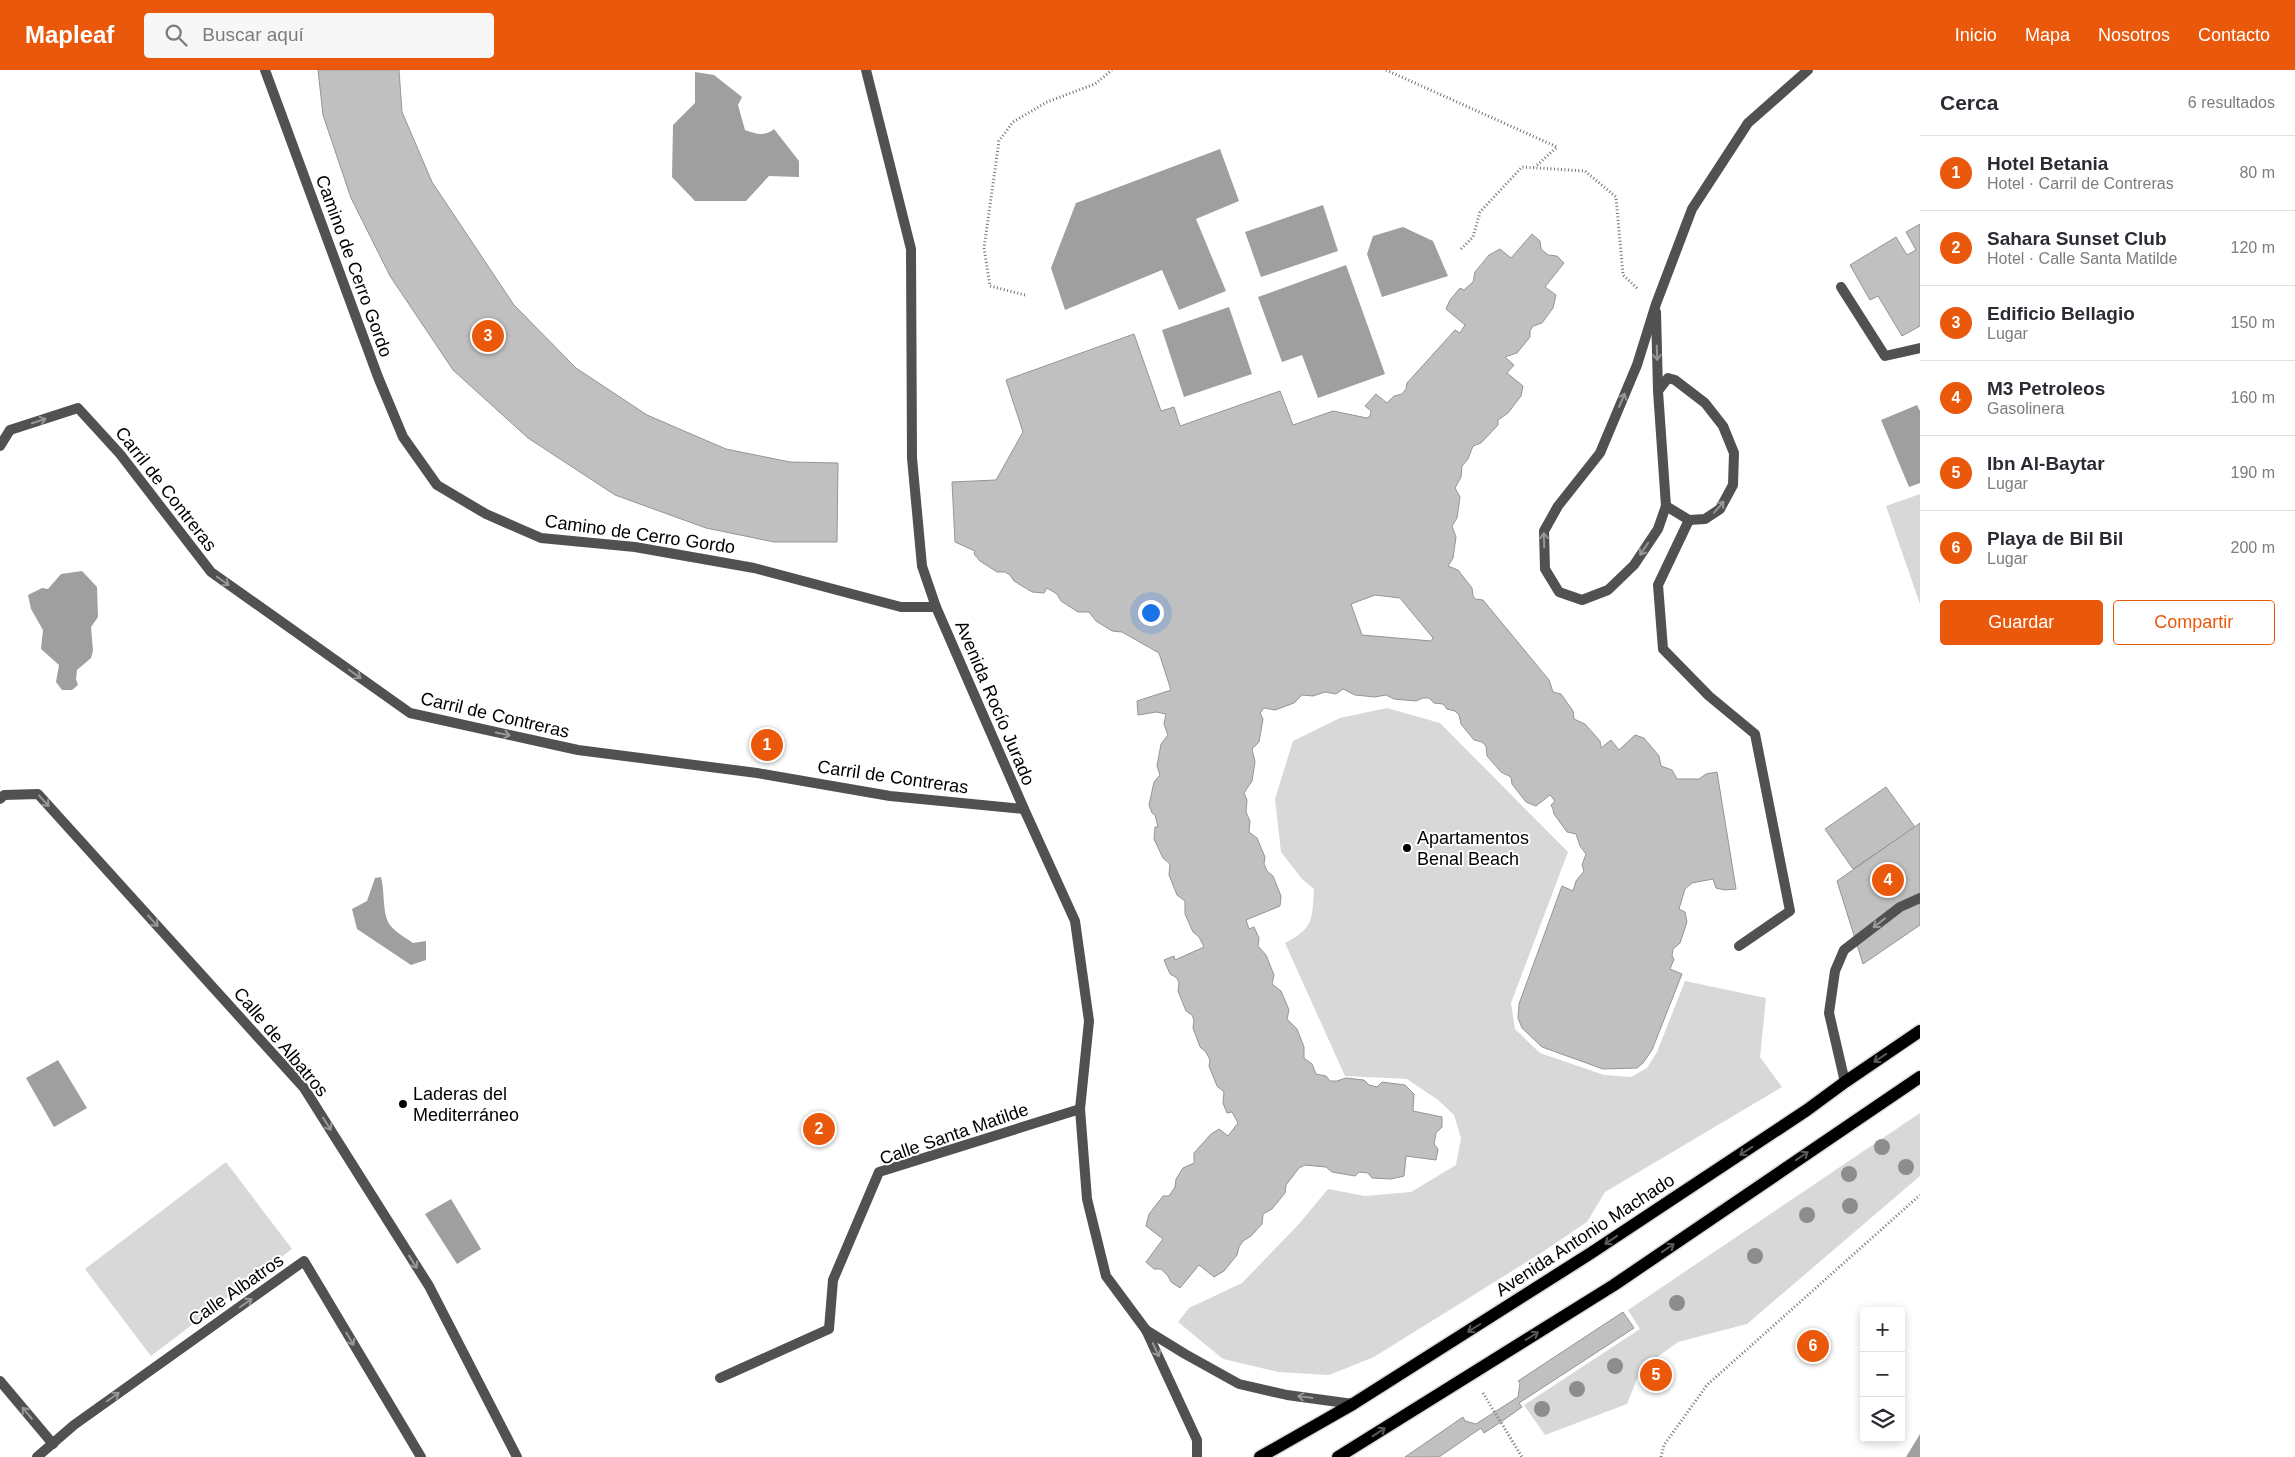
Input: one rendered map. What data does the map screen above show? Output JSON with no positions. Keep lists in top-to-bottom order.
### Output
{
  "streets": {
    "main road": ["Avenida Antonio Machado"],
    "street": [
      "Camino de Cerro Gordo",
      "Carril de Contreras",
      "Avenida Rocío Jurado",
      "Calle de Albatros",
      "Calle Santa Matilde",
      "Calle Albatros"
    ]
  },
  "crossings": [
    ["Camino de Cerro Gordo", "Avenida Rocío Jurado"],
    ["Carril de Contreras", "Avenida Rocío Jurado"],
    ["Avenida Rocío Jurado", "Calle Santa Matilde"],
    ["Avenida Rocío Jurado", "Avenida Antonio Machado"]
  ],
  "one_way": ["Carril de Contreras", "Calle de Albatros"],
  "places": ["Apartamentos Benal Beach", "Laderas del Mediterráneo"],
  "page": {
    "header": "Mapleaf",
    "search": "Buscar aquí",
    "nav": [
      "Inicio",
      "Mapa",
      "Nosotros",
      "Contacto"
    ],
    "heading": ["Cerca", "6 resultados"],
    "list": [
      {
        "mark": "1",
        "name": "Hotel Betania",
        "note": "Hotel · Carril de Contreras",
        "value": "80 m"
      },
      {
        "mark": "2",
        "name": "Sahara Sunset Club",
        "note": "Hotel · Calle Santa Matilde",
        "value": "120 m"
      },
      {
        "mark": "3",
        "name": "Edificio Bellagio",
        "note": "Lugar",
        "value": "150 m"
      },
      {
        "mark": "4",
        "name": "M3 Petroleos",
        "note": "Gasolinera",
        "value": "160 m"
      },
      {
        "mark": "5",
        "name": "Ibn Al-Baytar",
        "note": "Lugar",
        "value": "190 m"
      },
      {
        "mark": "6",
        "name": "Playa de Bil Bil",
        "note": "Lugar",
        "value": "200 m"
      }
    ],
    "pins": [
      "3",
      "1",
      "4",
      "2",
      "6",
      "5"
    ],
    "buttons": ["Guardar", "Compartir"],
    "map_buttons": ["+", "−"]
  }
}
